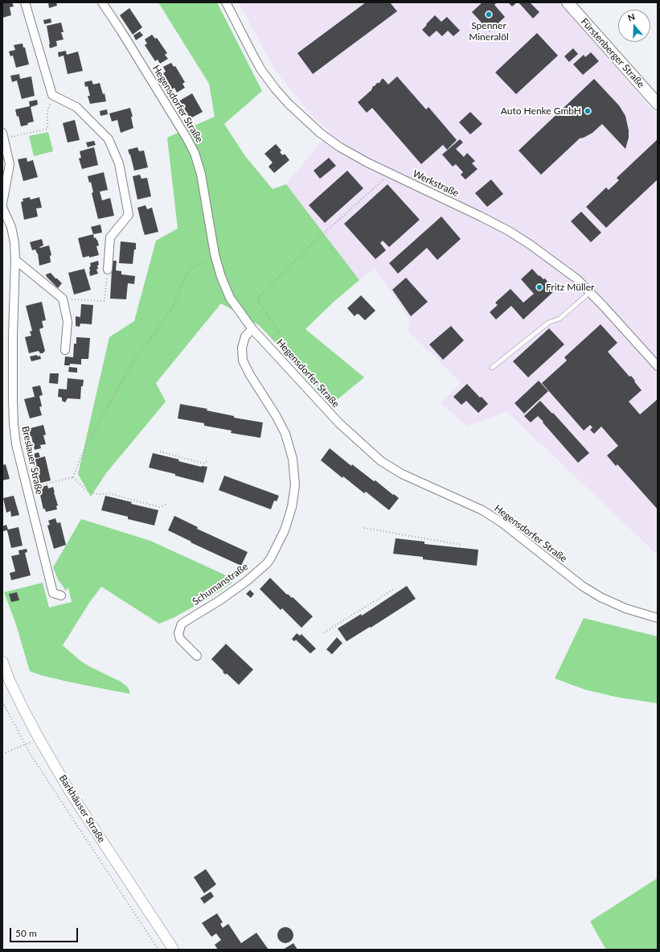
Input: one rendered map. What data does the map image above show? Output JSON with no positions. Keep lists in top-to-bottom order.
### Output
{
  "streets": {
    "main road": ["Fürstenberger Straße"],
    "street": [
      "Hegensdorfer Straße",
      "Werkstraße",
      "Breslauer Straße",
      "Schumanstraße",
      "Barkhäuser Straße"
    ]
  },
  "crossings": [
    ["Hegensdorfer Straße", "Schumanstraße"]
  ],
  "places": ["Spenner Mineralöl", "Auto Henke GmbH", "Fritz Müller"],
  "scale_bar": "50 m",
  "north": "top"
}
